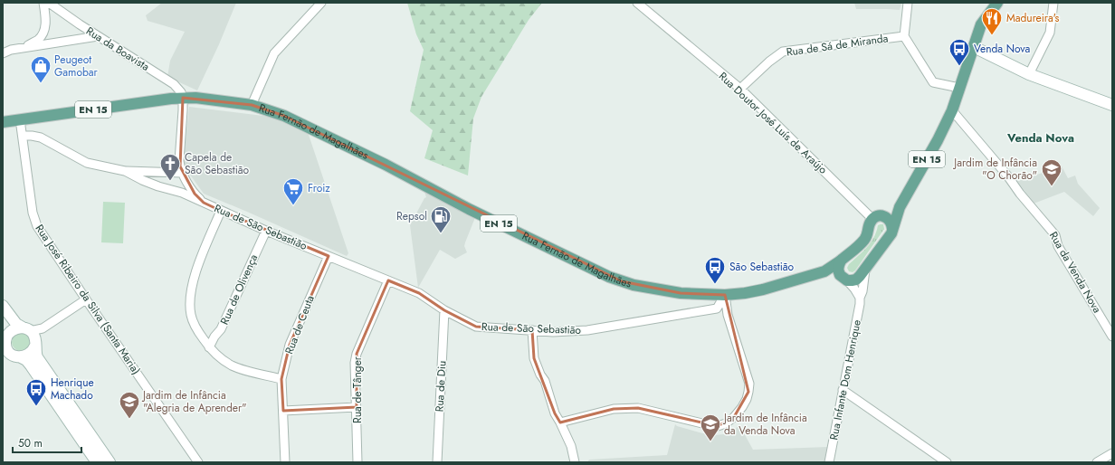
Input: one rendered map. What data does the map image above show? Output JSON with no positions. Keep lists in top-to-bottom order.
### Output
{
  "streets": {
    "main road": ["EN 15", "Rua Fernão de Magalhães"],
    "street": [
      "Rua de Sá de Miranda",
      "Rua da Boavista",
      "Rua Doutor José Luís de Araújo",
      "Rua de São Sebastião",
      "Rua da Venda Nova",
      "Rua de Olivença",
      "Rua José Ribeiro da Silva (Santa Maria)",
      "Rua de Ceuta",
      "Rua Infante Dom Henrique",
      "Rua de Diu",
      "Rua de Tânger"
    ]
  },
  "crossings": [
    ["Rua de Sá de Miranda", "Rua Doutor José Luís de Araújo"],
    ["Rua da Boavista", "EN 15"],
    ["Rua da Boavista", "Rua Fernão de Magalhães"],
    ["EN 15", "Rua Fernão de Magalhães"],
    ["EN 15", "Rua da Venda Nova"],
    ["EN 15", "Rua José Ribeiro da Silva (Santa Maria)"],
    ["Rua Doutor José Luís de Araújo", "Rua Fernão de Magalhães"],
    ["Rua Fernão de Magalhães", "Rua de São Sebastião"],
    ["Rua de São Sebastião", "Rua de Olivença"],
    ["Rua de São Sebastião", "Rua José Ribeiro da Silva (Santa Maria)"],
    ["Rua de São Sebastião", "Rua de Ceuta"],
    ["Rua de São Sebastião", "Rua de Diu"],
    ["Rua de São Sebastião", "Rua de Tânger"]
  ],
  "districts": ["Venda Nova"],
  "places": {
    "restaurant": ["Madureira's"],
    "bus stop": ["Venda Nova", "São Sebastião", "Henrique Machado"],
    "shop": ["Peugeot Gamobar"],
    "church": ["Capela de São Sebastião"],
    "school or university": ["Jardim de Infância \"O Chorão\"", "Jardim de Infância \"Alegria de Aprender\"", "Jardim de Infância da Venda Nova"],
    "supermarket": ["Froiz"],
    "fuel station": ["Repsol"]
  },
  "scale_bar": "50 m"
}
